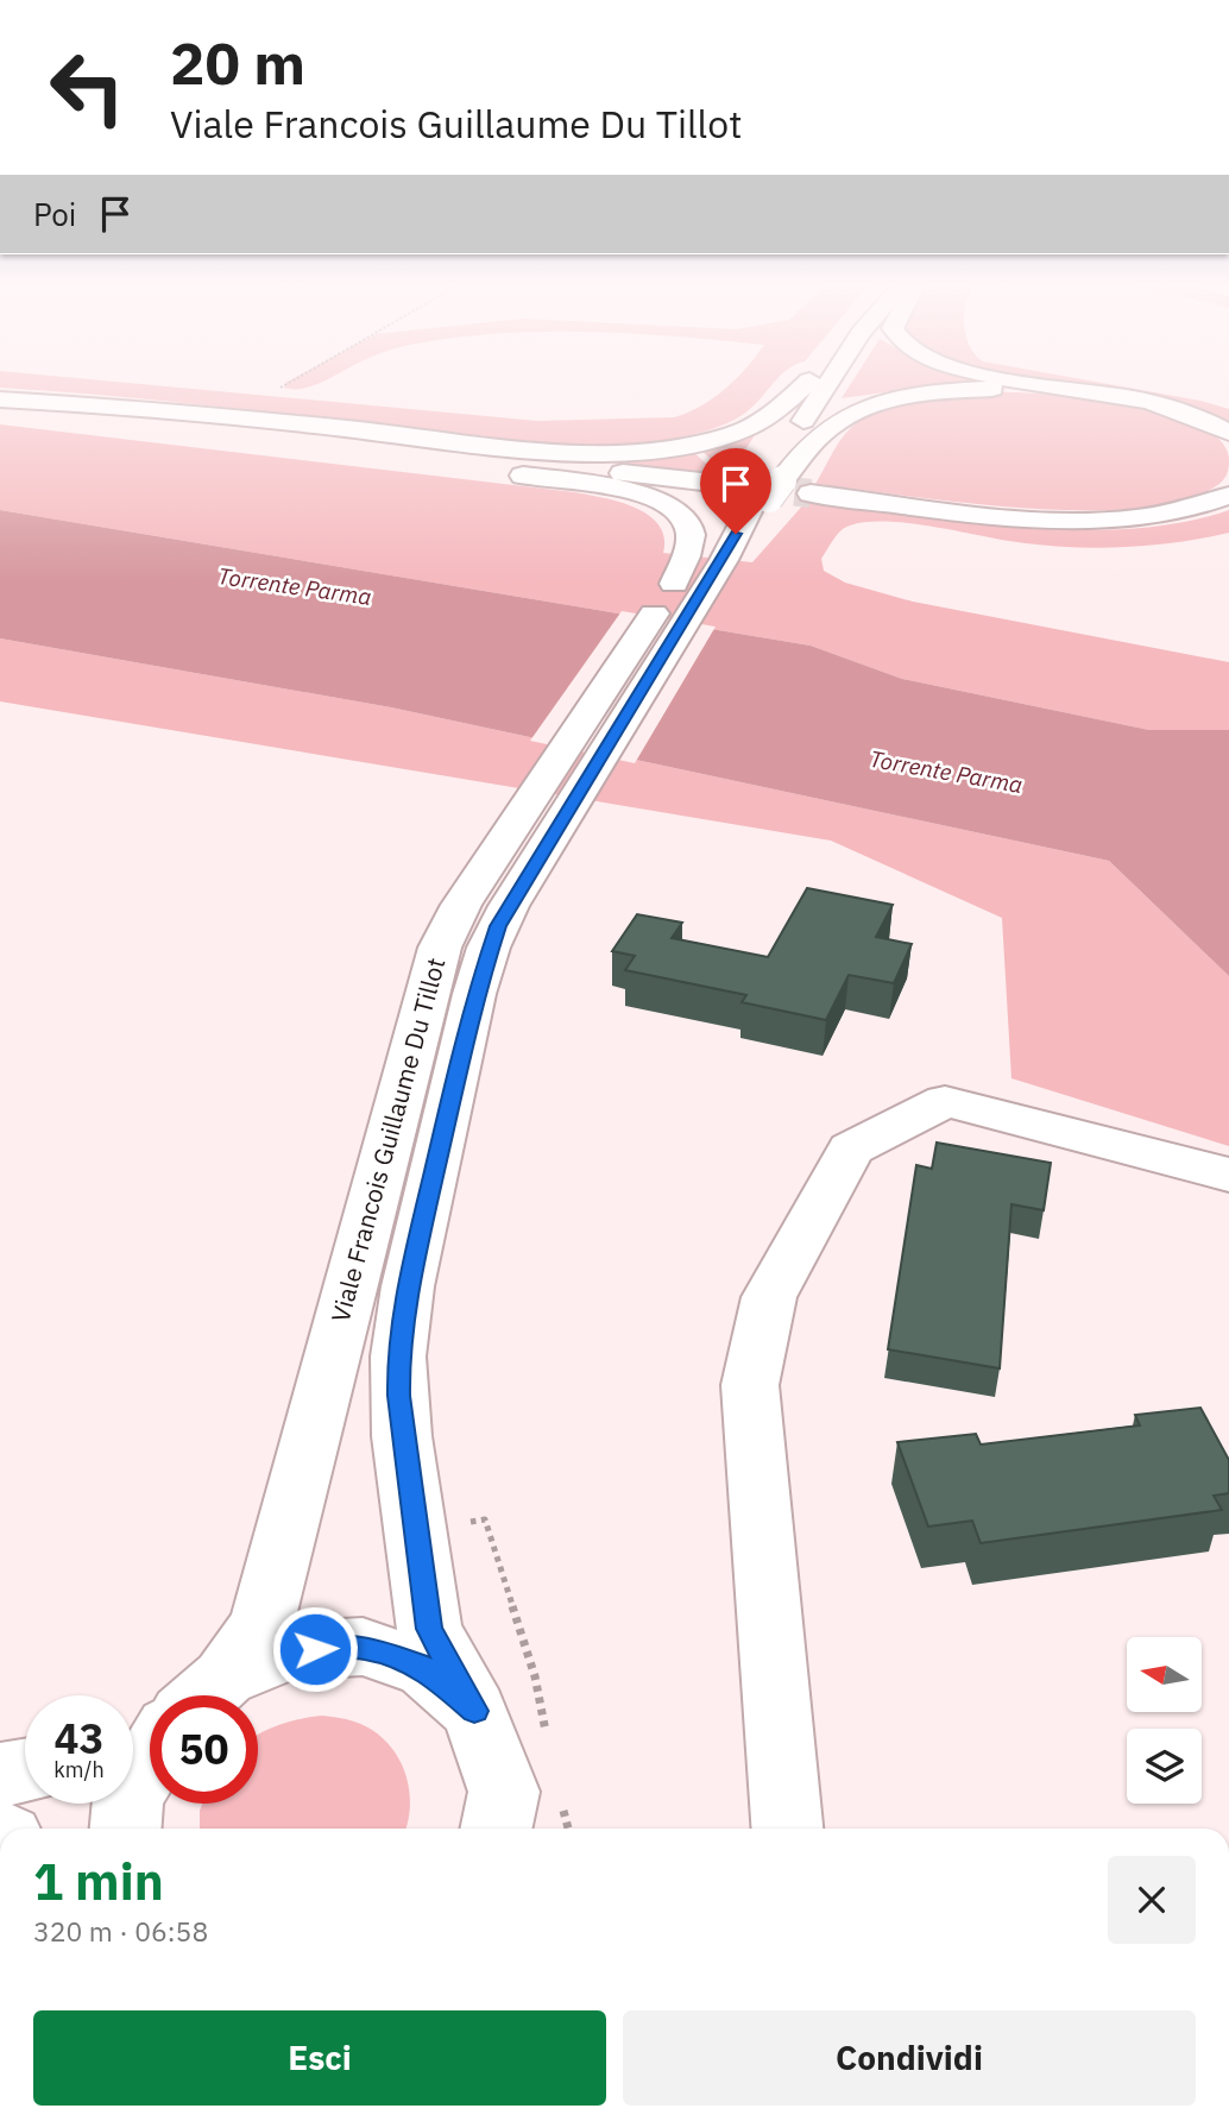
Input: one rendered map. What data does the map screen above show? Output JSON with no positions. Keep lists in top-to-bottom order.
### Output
{
  "streets": {
    "main road": ["Viale Francois Guillaume Du Tillot"]
  },
  "water": ["Torrente Parma"],
  "north": "left",
  "page": {
    "turn": ["20 m", "Viale Francois Guillaume Du Tillot"],
    "then": "Poi",
    "speed": "43 km/h",
    "limit": "50",
    "heading": ["1 min", "320 m · 06:58"],
    "buttons": ["Esci", "Condividi"]
  }
}
